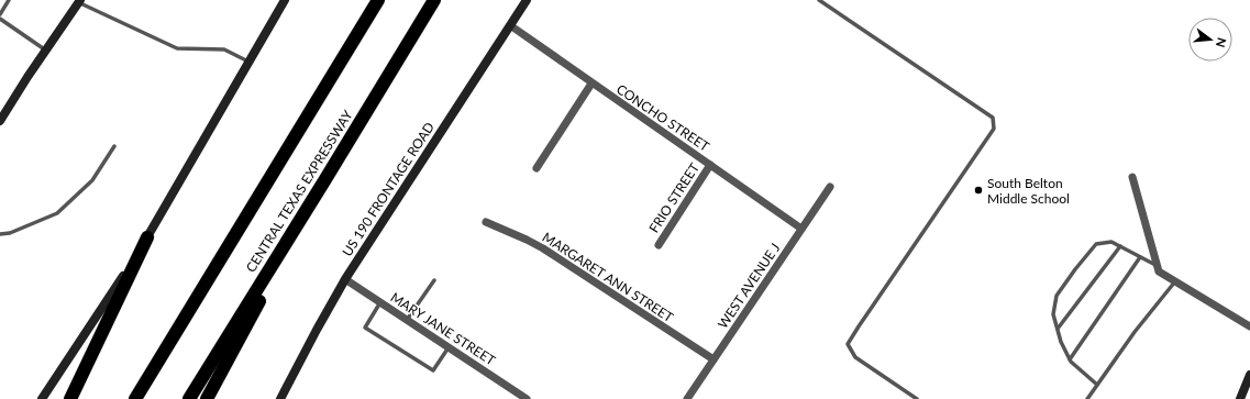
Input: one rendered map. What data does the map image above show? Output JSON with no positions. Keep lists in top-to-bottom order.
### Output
{
  "streets": {
    "highway": ["CENTRAL TEXAS EXPRESSWAY"],
    "main road": ["US 190 FRONTAGE ROAD"],
    "street": [
      "CONCHO STREET",
      "FRIO STREET",
      "MARGARET ANN STREET",
      "WEST AVENUE J",
      "MARY JANE STREET"
    ]
  },
  "crossings": [
    ["CONCHO STREET", "US 190 FRONTAGE ROAD"],
    ["CONCHO STREET", "FRIO STREET"],
    ["CONCHO STREET", "WEST AVENUE J"],
    ["US 190 FRONTAGE ROAD", "MARY JANE STREET"],
    ["MARGARET ANN STREET", "WEST AVENUE J"]
  ],
  "places": ["South Belton Middle School"],
  "north": "right"
}
